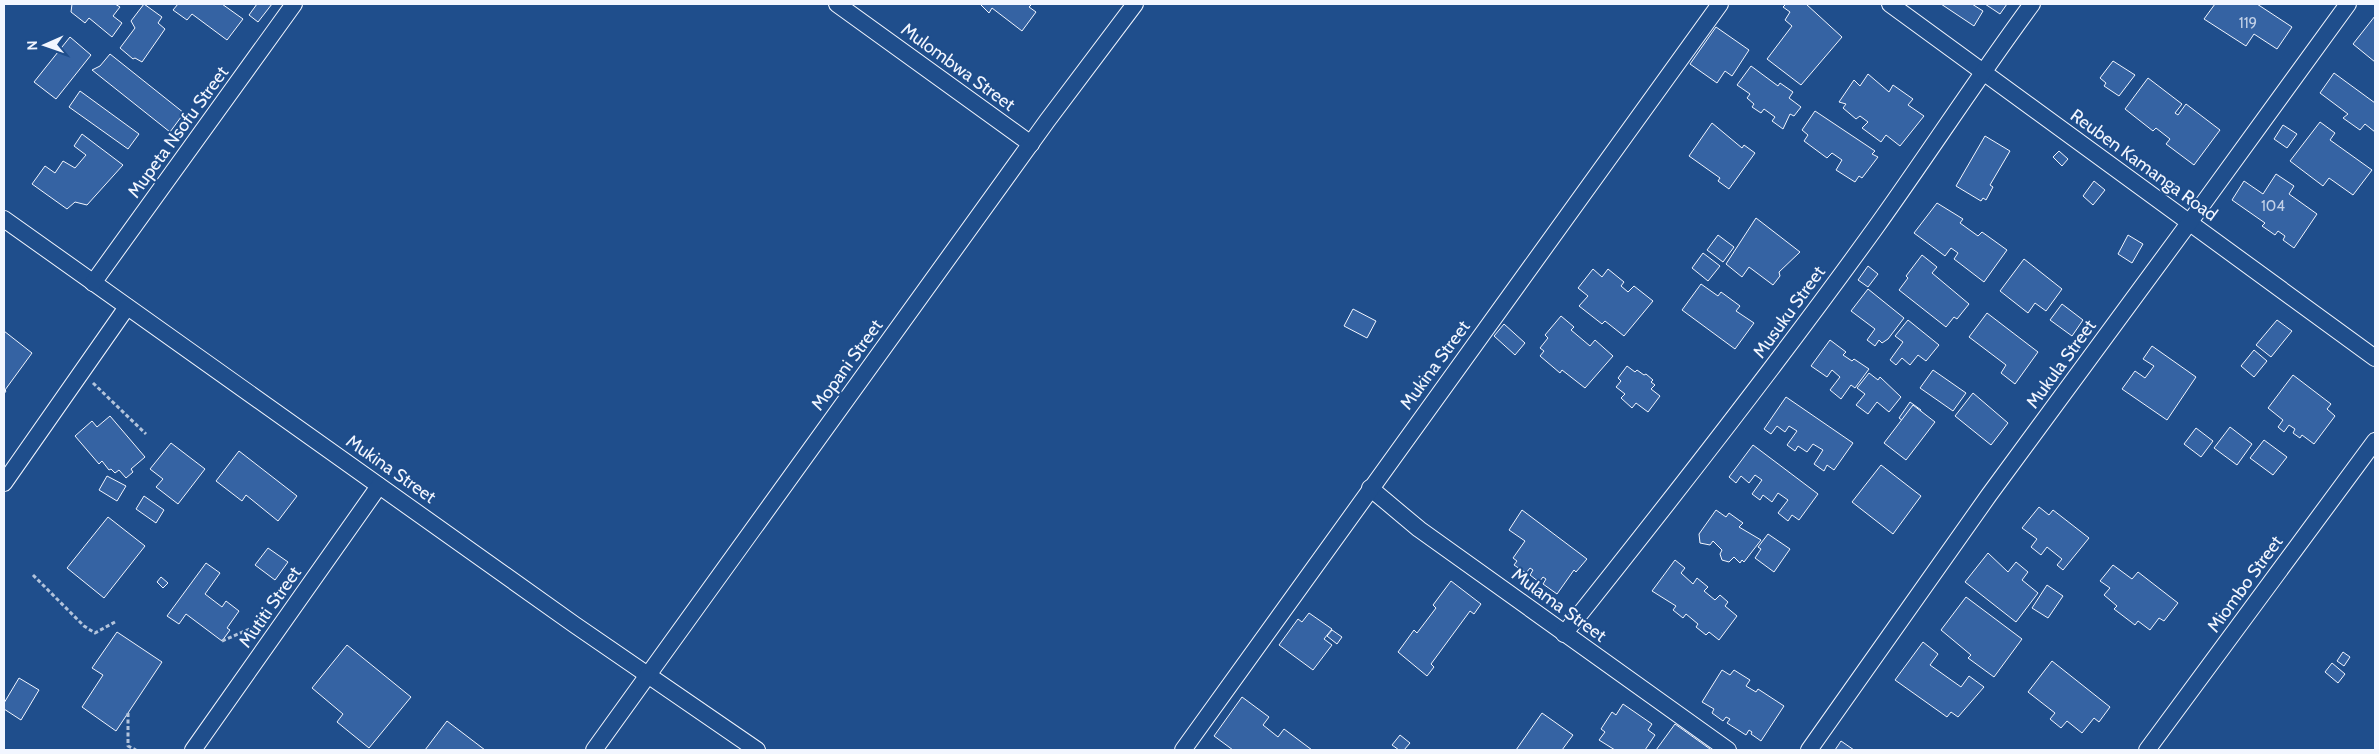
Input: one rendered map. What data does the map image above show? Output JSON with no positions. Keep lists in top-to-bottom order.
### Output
{
  "streets": {
    "street": [
      "Mulombwa Street",
      "Mupeta Nsofu Street",
      "Reuben Kamanga Road",
      "Musuku Street",
      "Mukula Street",
      "Mopani Street",
      "Mukina Street",
      "Miombo Street",
      "Mulama Street",
      "Mutiti Street"
    ]
  },
  "crossings": [
    ["Mulombwa Street", "Mopani Street"],
    ["Mupeta Nsofu Street", "Mukina Street"],
    ["Reuben Kamanga Road", "Musuku Street"],
    ["Reuben Kamanga Road", "Mukula Street"],
    ["Musuku Street", "Mulama Street"],
    ["Mopani Street", "Mukina Street"],
    ["Mukina Street", "Mulama Street"],
    ["Mukina Street", "Mutiti Street"]
  ],
  "house_numbers": ["119", "104"],
  "north": "left"
}
